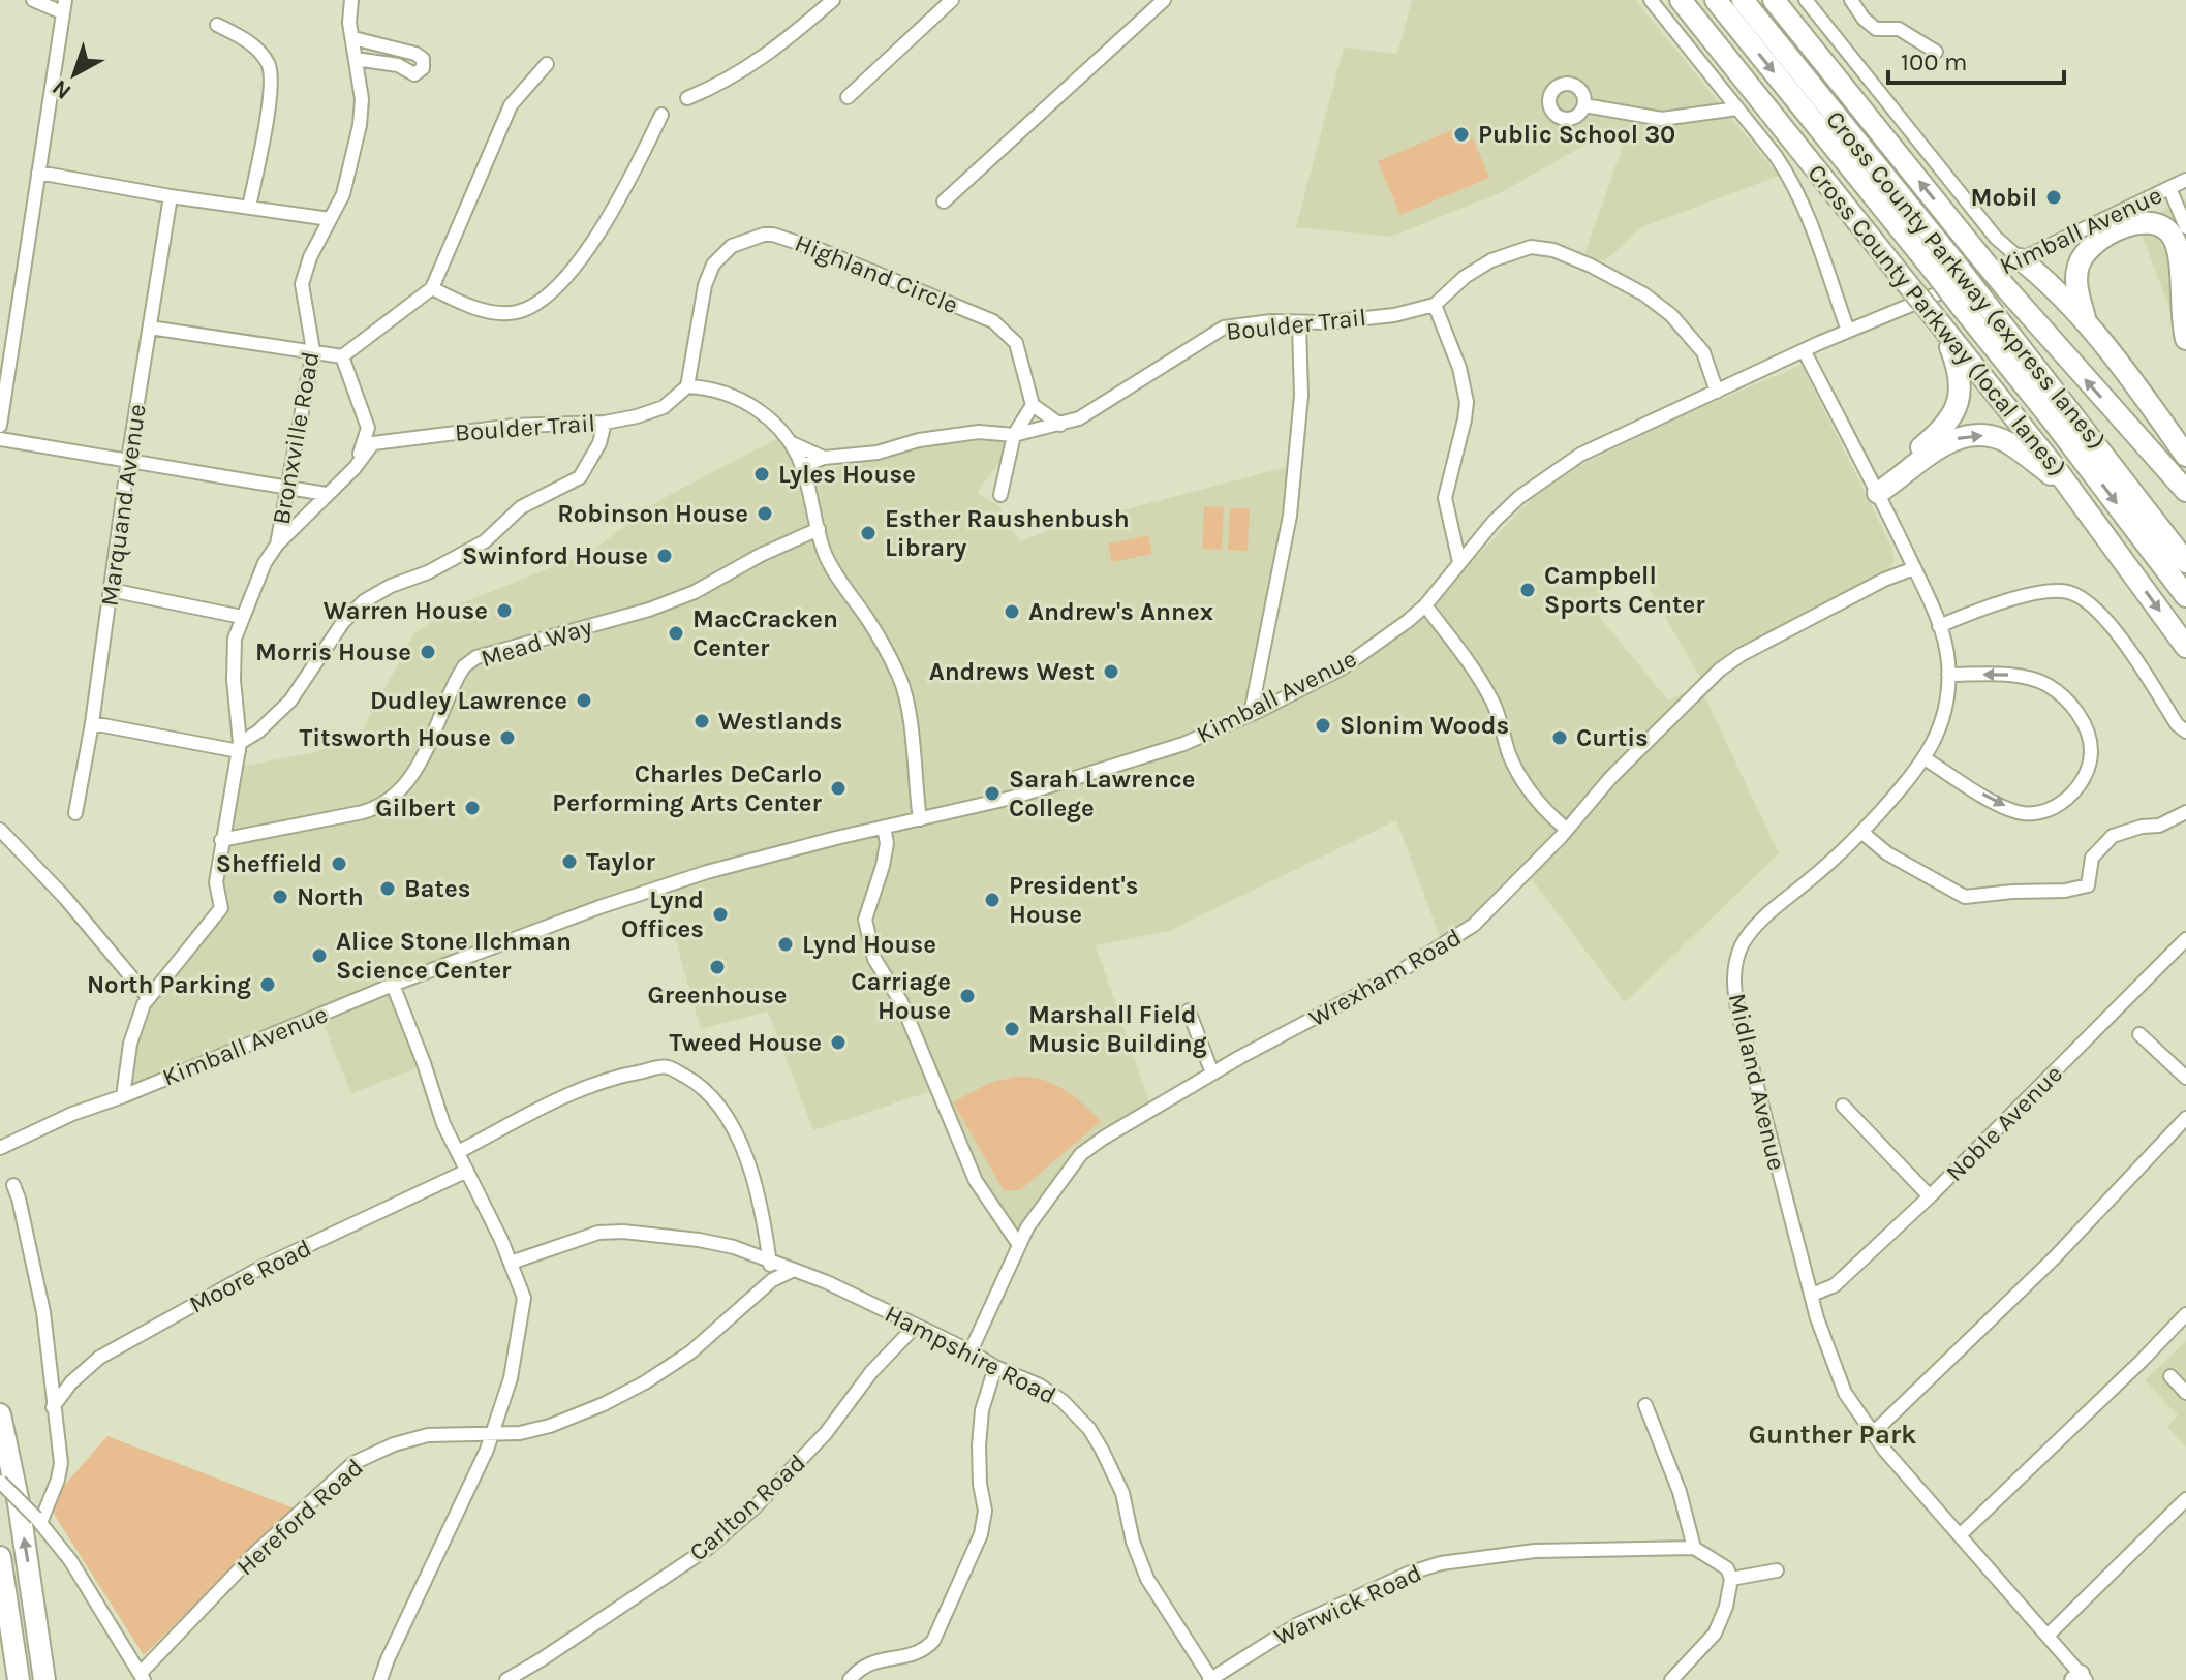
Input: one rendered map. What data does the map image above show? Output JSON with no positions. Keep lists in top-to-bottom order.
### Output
{
  "streets": {
    "highway": ["Cross County Parkway (express lanes)", "Cross County Parkway (local lanes)"],
    "street": [
      "Kimball Avenue",
      "Highland Circle",
      "Boulder Trail",
      "Bronxville Road",
      "Marquand Avenue",
      "Mead Way",
      "Wrexham Road",
      "Midland Avenue",
      "Noble Avenue",
      "Moore Road",
      "Hampshire Road",
      "Carlton Road",
      "Hereford Road",
      "Warwick Road"
    ]
  },
  "crossings": [
    ["Kimball Avenue", "Boulder Trail"],
    ["Kimball Avenue", "Bronxville Road"],
    ["Kimball Avenue", "Midland Avenue"],
    ["Highland Circle", "Boulder Trail"],
    ["Boulder Trail", "Bronxville Road"],
    ["Bronxville Road", "Mead Way"],
    ["Wrexham Road", "Midland Avenue"],
    ["Wrexham Road", "Hampshire Road"],
    ["Midland Avenue", "Noble Avenue"],
    ["Hampshire Road", "Carlton Road"],
    ["Hampshire Road", "Hereford Road"],
    ["Hampshire Road", "Warwick Road"]
  ],
  "districts": ["Gunther Park"],
  "places": [
    "Public School 30",
    "Mobil",
    "Lyles House",
    "Robinson House",
    "Esther Raushenbush Library",
    "Swinford House",
    "Campbell Sports Center",
    "Warren House",
    "Andrew's Annex",
    "MacCracken Center",
    "Morris House",
    "Andrews West",
    "Dudley Lawrence",
    "Westlands",
    "Slonim Woods",
    "Titsworth House",
    "Curtis",
    "Charles DeCarlo Performing Arts Center",
    "Sarah Lawrence College",
    "Gilbert",
    "Taylor",
    "Sheffield",
    "Bates",
    "North",
    "President's House",
    "Lynd Offices",
    "Lynd House",
    "Alice Stone Ilchman Science Center",
    "Greenhouse",
    "North Parking",
    "Carriage House",
    "Marshall Field Music Building",
    "Tweed House"
  ],
  "scale_bar": "100 m",
  "north": "bottom left"
}
